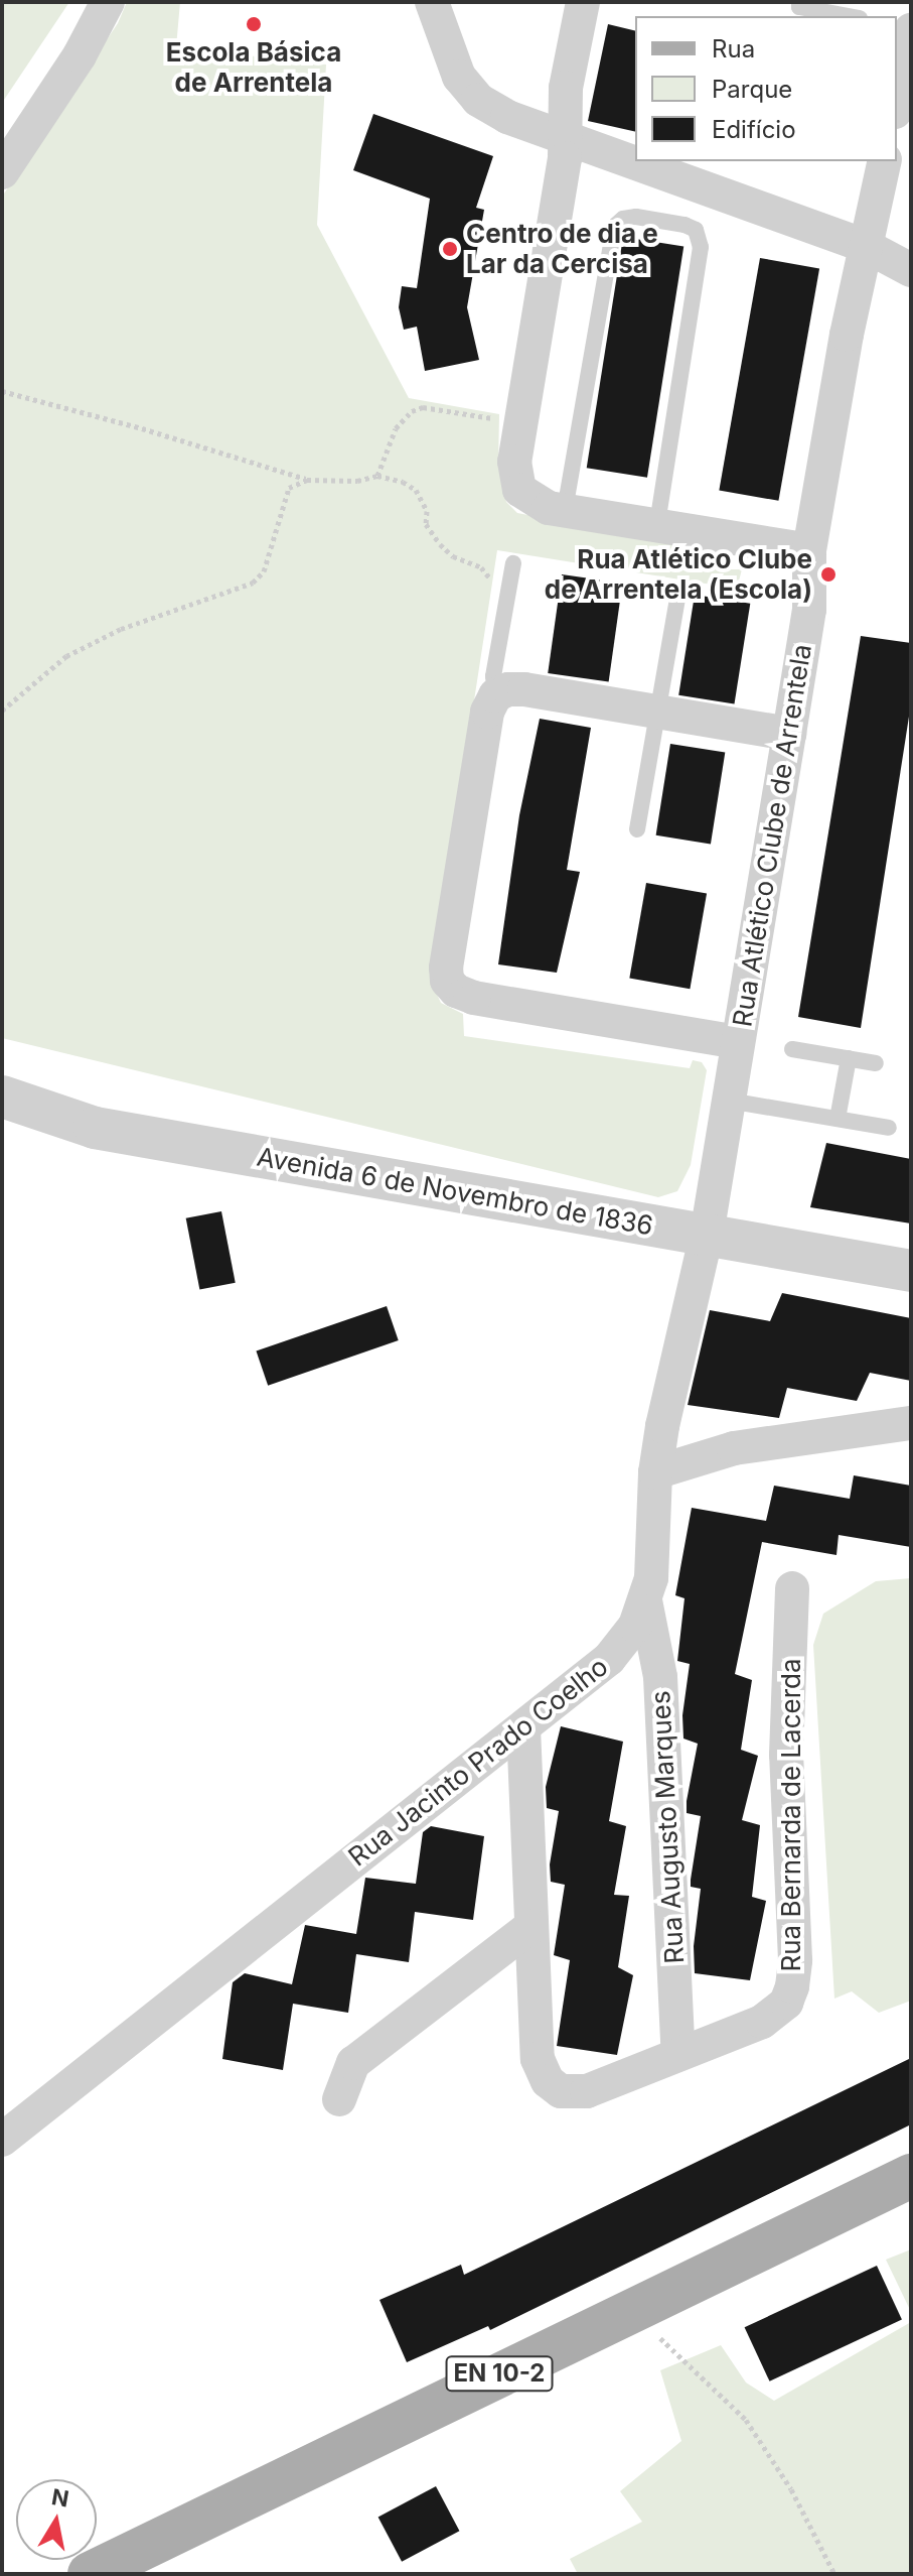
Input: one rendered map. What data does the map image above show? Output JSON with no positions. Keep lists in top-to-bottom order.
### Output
{
  "streets": {
    "main road": ["EN 10-2"],
    "street": [
      "Rua Atlético Clube de Arrentela",
      "Avenida 6 de Novembro de 1836",
      "Rua Jacinto Prado Coelho",
      "Rua Bernarda de Lacerda",
      "Rua Augusto Marques"
    ]
  },
  "crossings": [
    ["Rua Atlético Clube de Arrentela", "Avenida 6 de Novembro de 1836"],
    ["Rua Atlético Clube de Arrentela", "Rua Jacinto Prado Coelho"],
    ["Avenida 6 de Novembro de 1836", "Rua Jacinto Prado Coelho"],
    ["Rua Jacinto Prado Coelho", "Rua Bernarda de Lacerda"],
    ["Rua Jacinto Prado Coelho", "Rua Augusto Marques"],
    ["Rua Bernarda de Lacerda", "Rua Augusto Marques"]
  ],
  "places": ["Escola Básica de Arrentela", "Centro de dia e Lar da Cercisa", "Rua Atlético Clube de Arrentela (Escola)"],
  "legend": ["Rua", "Parque", "Edifício"],
  "north": "top"
}
